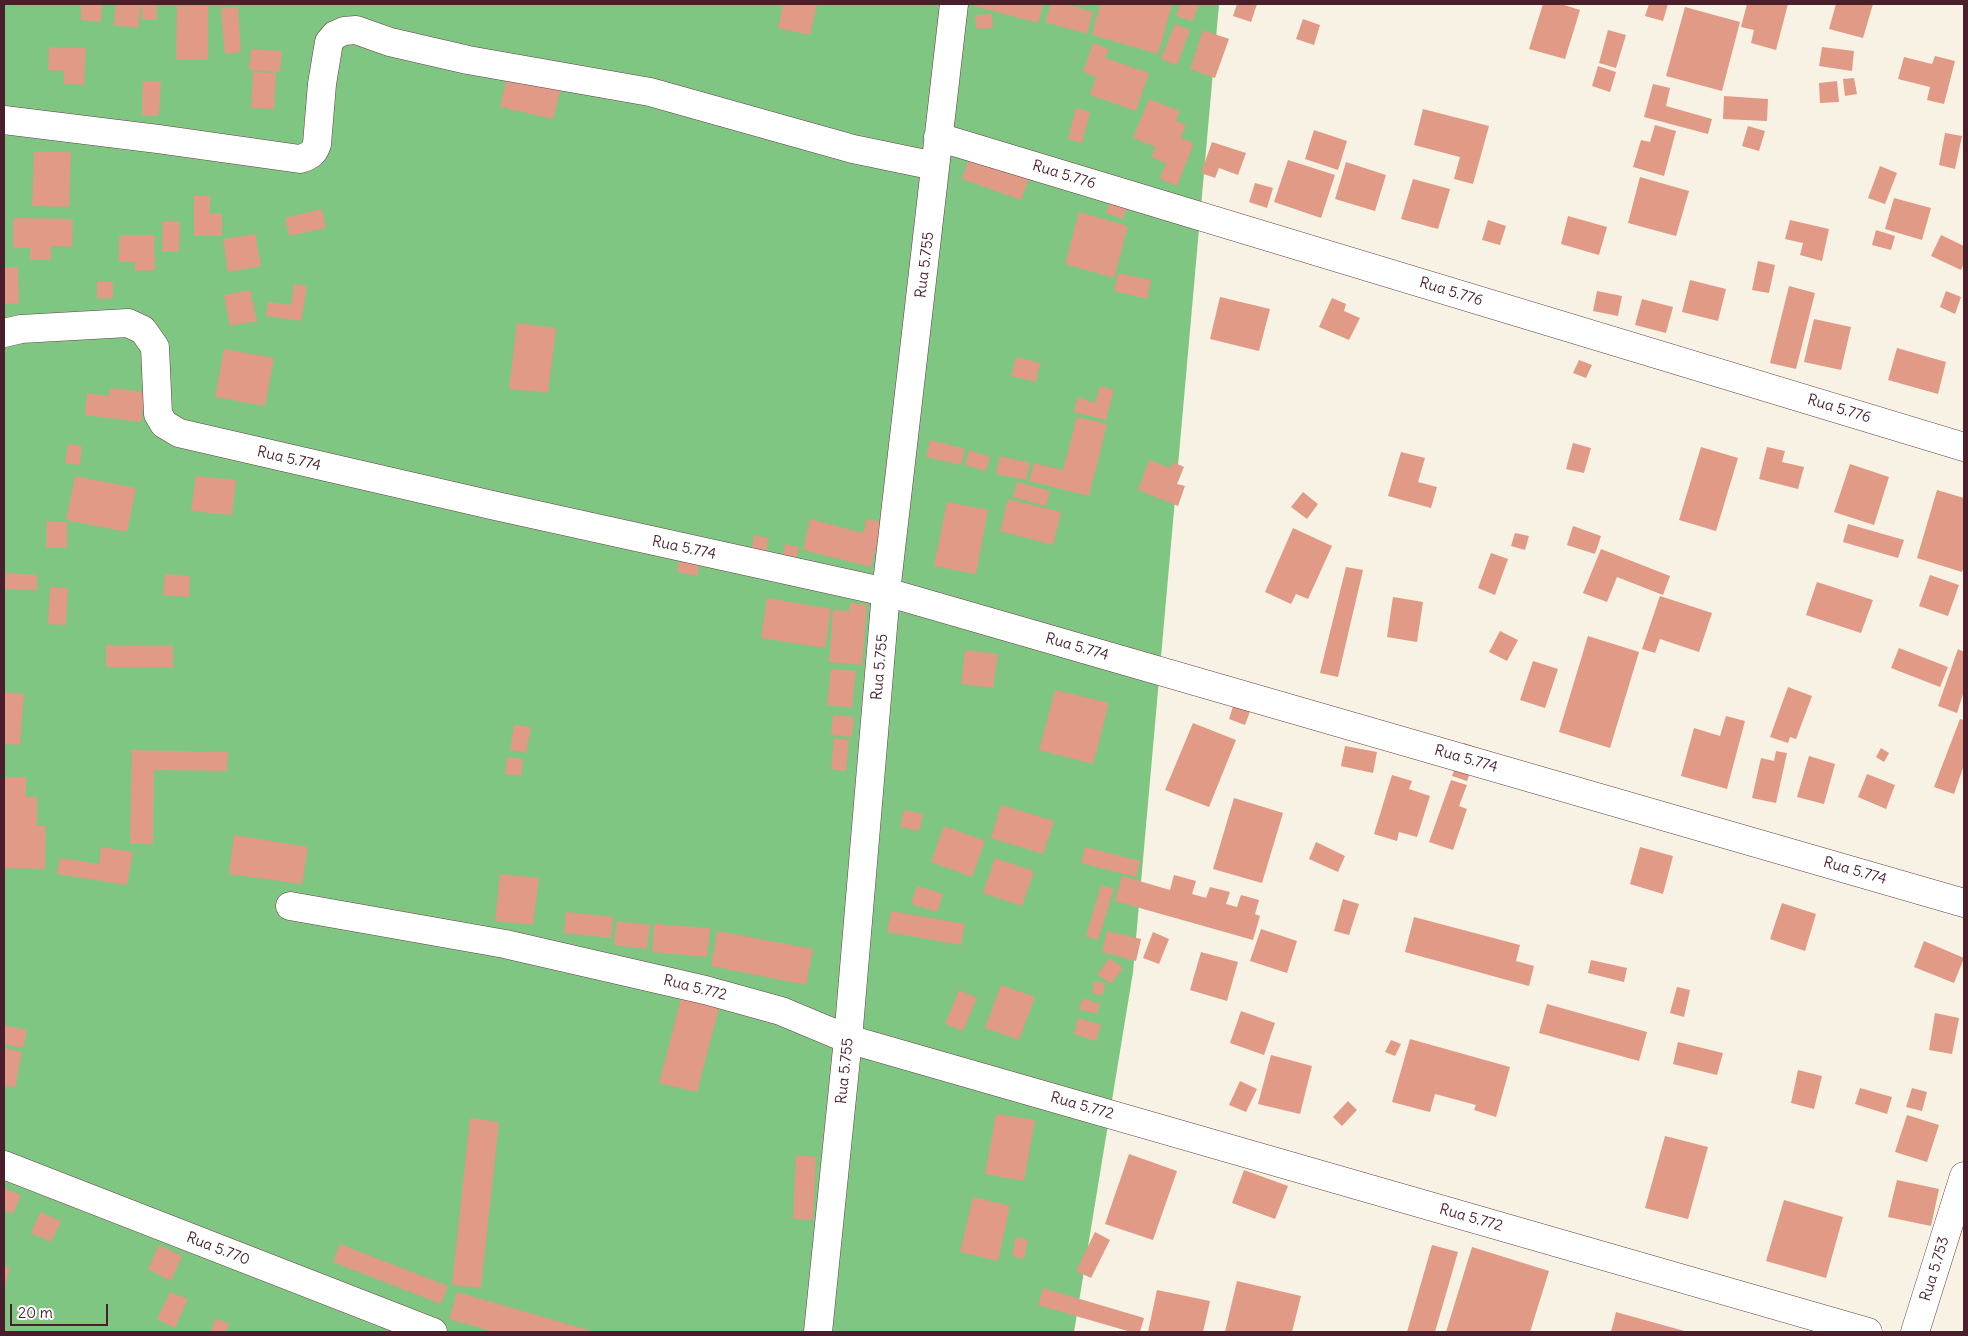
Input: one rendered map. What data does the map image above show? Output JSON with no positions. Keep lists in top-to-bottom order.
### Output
{
  "streets": {
    "street": [
      "Rua 5.776",
      "Rua 5.755",
      "Rua 5.774",
      "Rua 5.772",
      "Rua 5.770",
      "Rua 5.753"
    ]
  },
  "crossings": [
    ["Rua 5.776", "Rua 5.755"],
    ["Rua 5.755", "Rua 5.774"],
    ["Rua 5.755", "Rua 5.772"]
  ],
  "scale_bar": "20 m"
}
